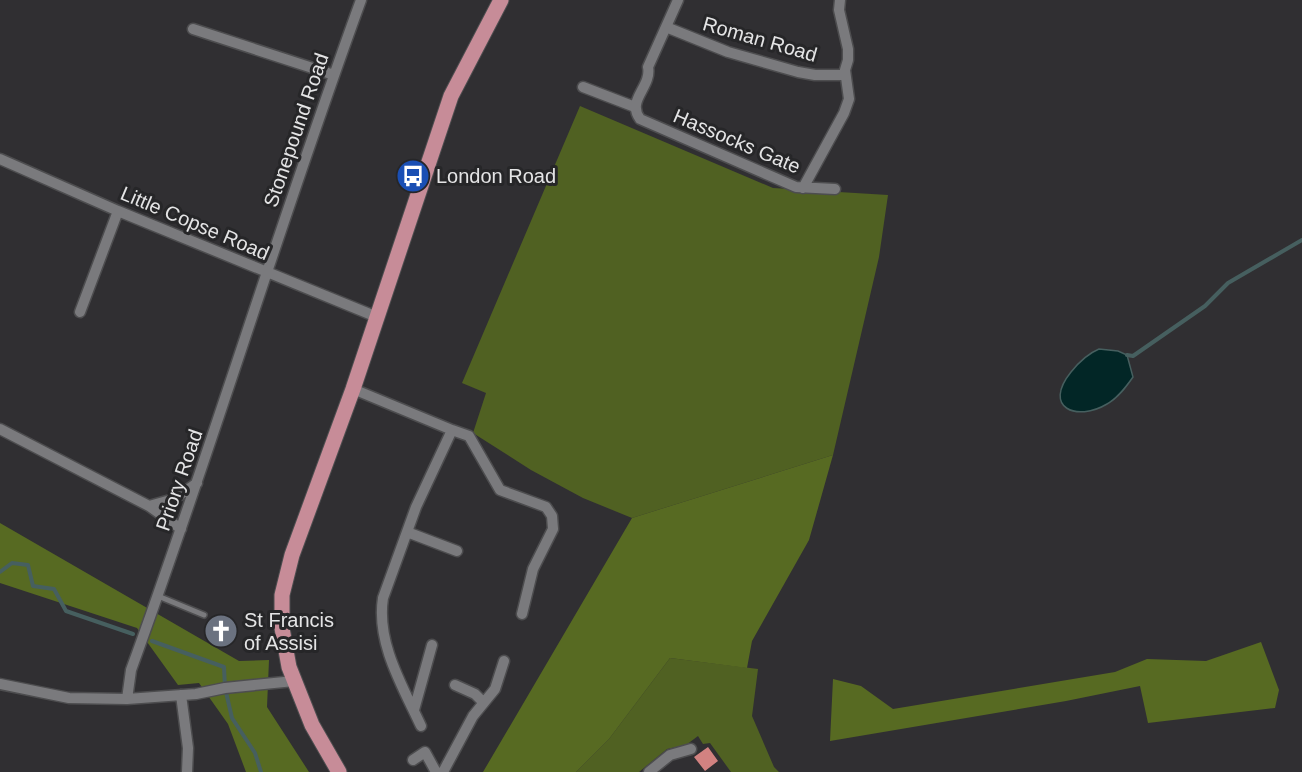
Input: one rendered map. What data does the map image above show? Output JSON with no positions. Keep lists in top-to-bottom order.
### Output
{
  "streets": {
    "street": [
      "Roman Road",
      "Stonepound Road",
      "Hassocks Gate",
      "Little Copse Road",
      "Priory Road"
    ]
  },
  "crossings": [
    ["Stonepound Road", "Little Copse Road"],
    ["Stonepound Road", "Priory Road"],
    ["Little Copse Road", "Priory Road"]
  ],
  "places": {
    "bus stop": ["London Road"],
    "church": ["St Francis of Assisi"]
  }
}
